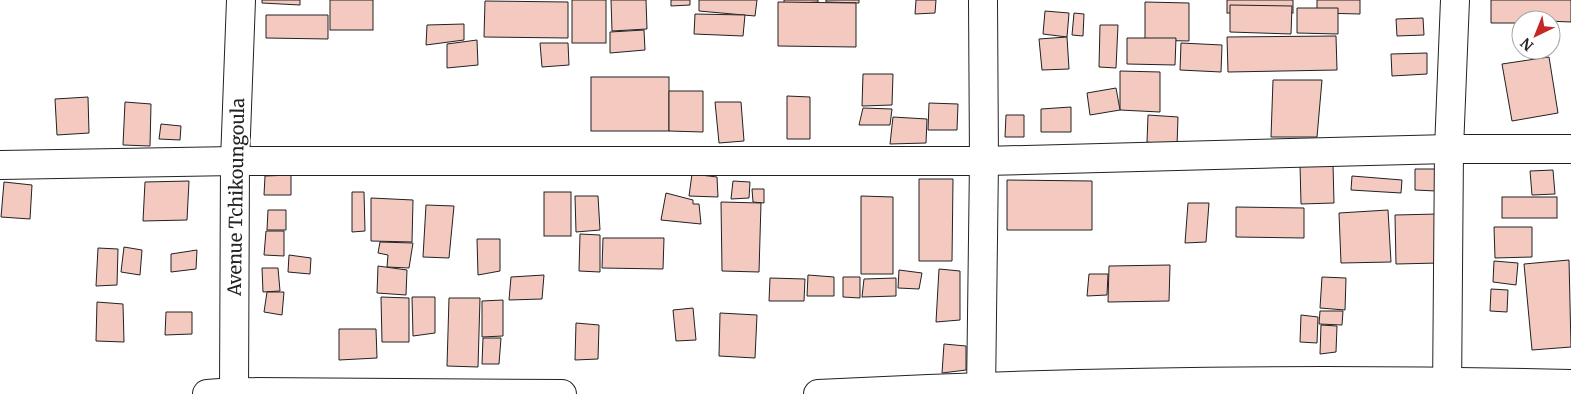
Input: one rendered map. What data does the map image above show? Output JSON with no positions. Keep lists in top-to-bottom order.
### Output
{
  "streets": {
    "street": ["Avenue Tchikoungoula"]
  },
  "north": "bottom left"
}
